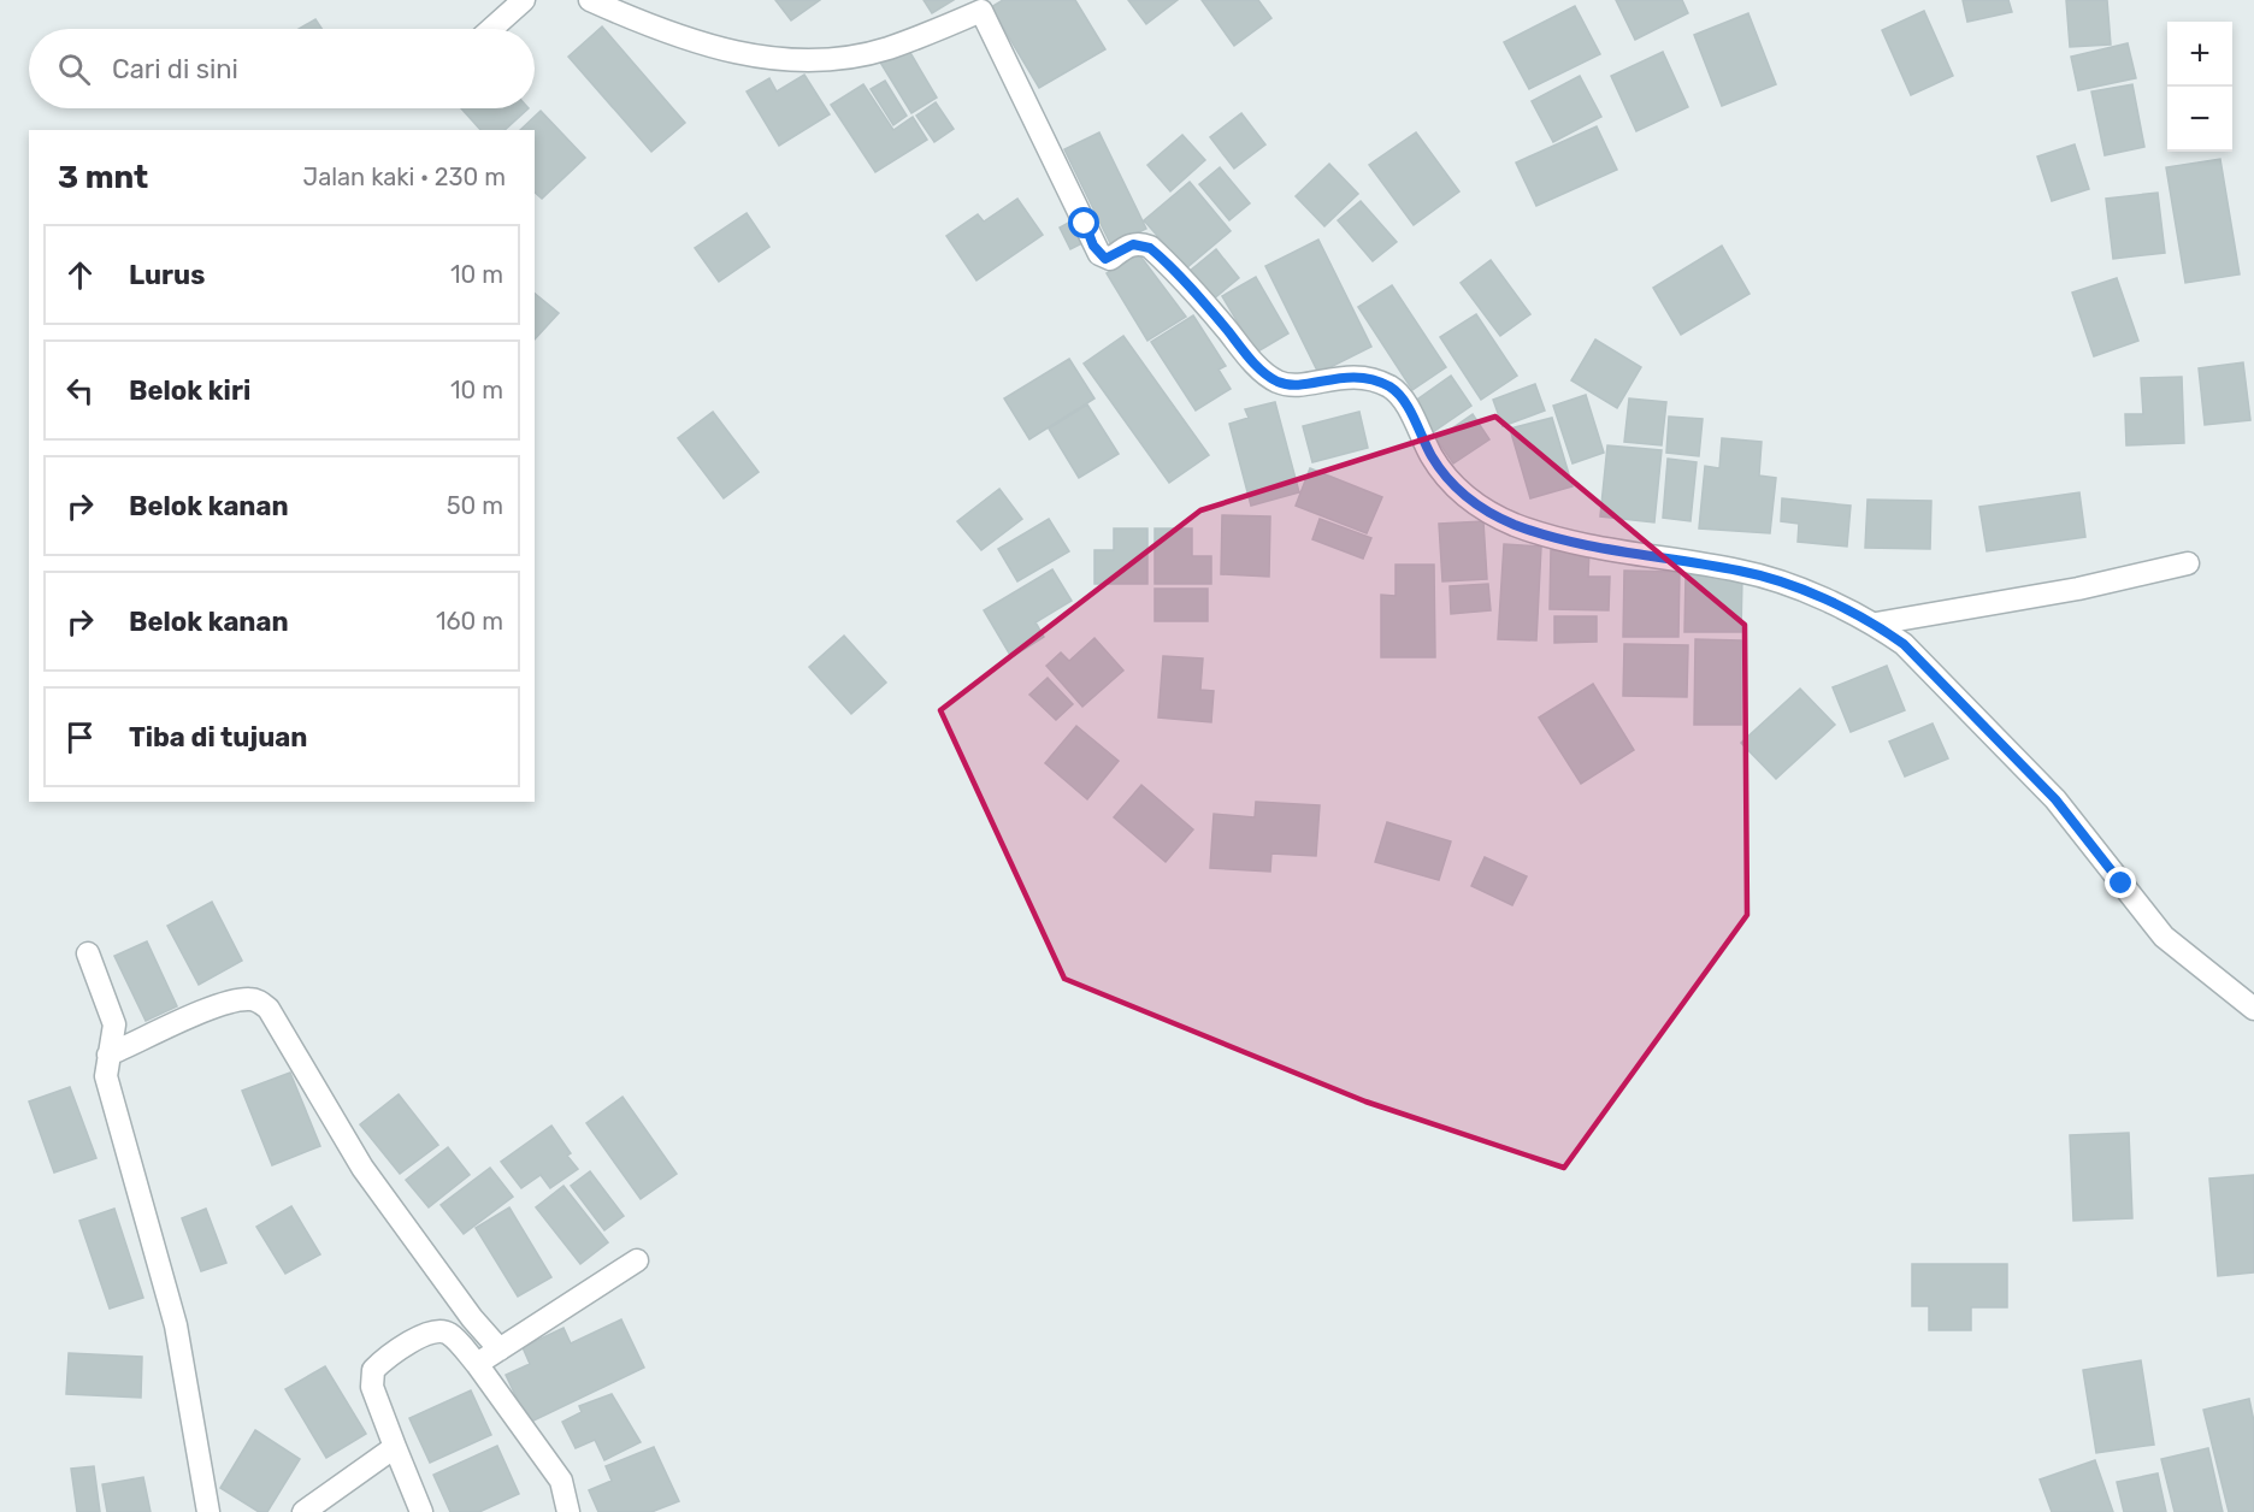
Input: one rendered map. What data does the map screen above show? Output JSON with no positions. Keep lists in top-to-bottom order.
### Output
{
  "page": {
    "map_buttons": ["+", "−"],
    "search": "Cari di sini",
    "heading": ["3 mnt", "Jalan kaki · 230 m"],
    "list": [
      ["Lurus", "10 m"],
      ["Belok kiri", "10 m"],
      ["Belok kanan", "50 m"],
      ["Belok kanan", "160 m"],
      "Tiba di tujuan"
    ]
  }
}
